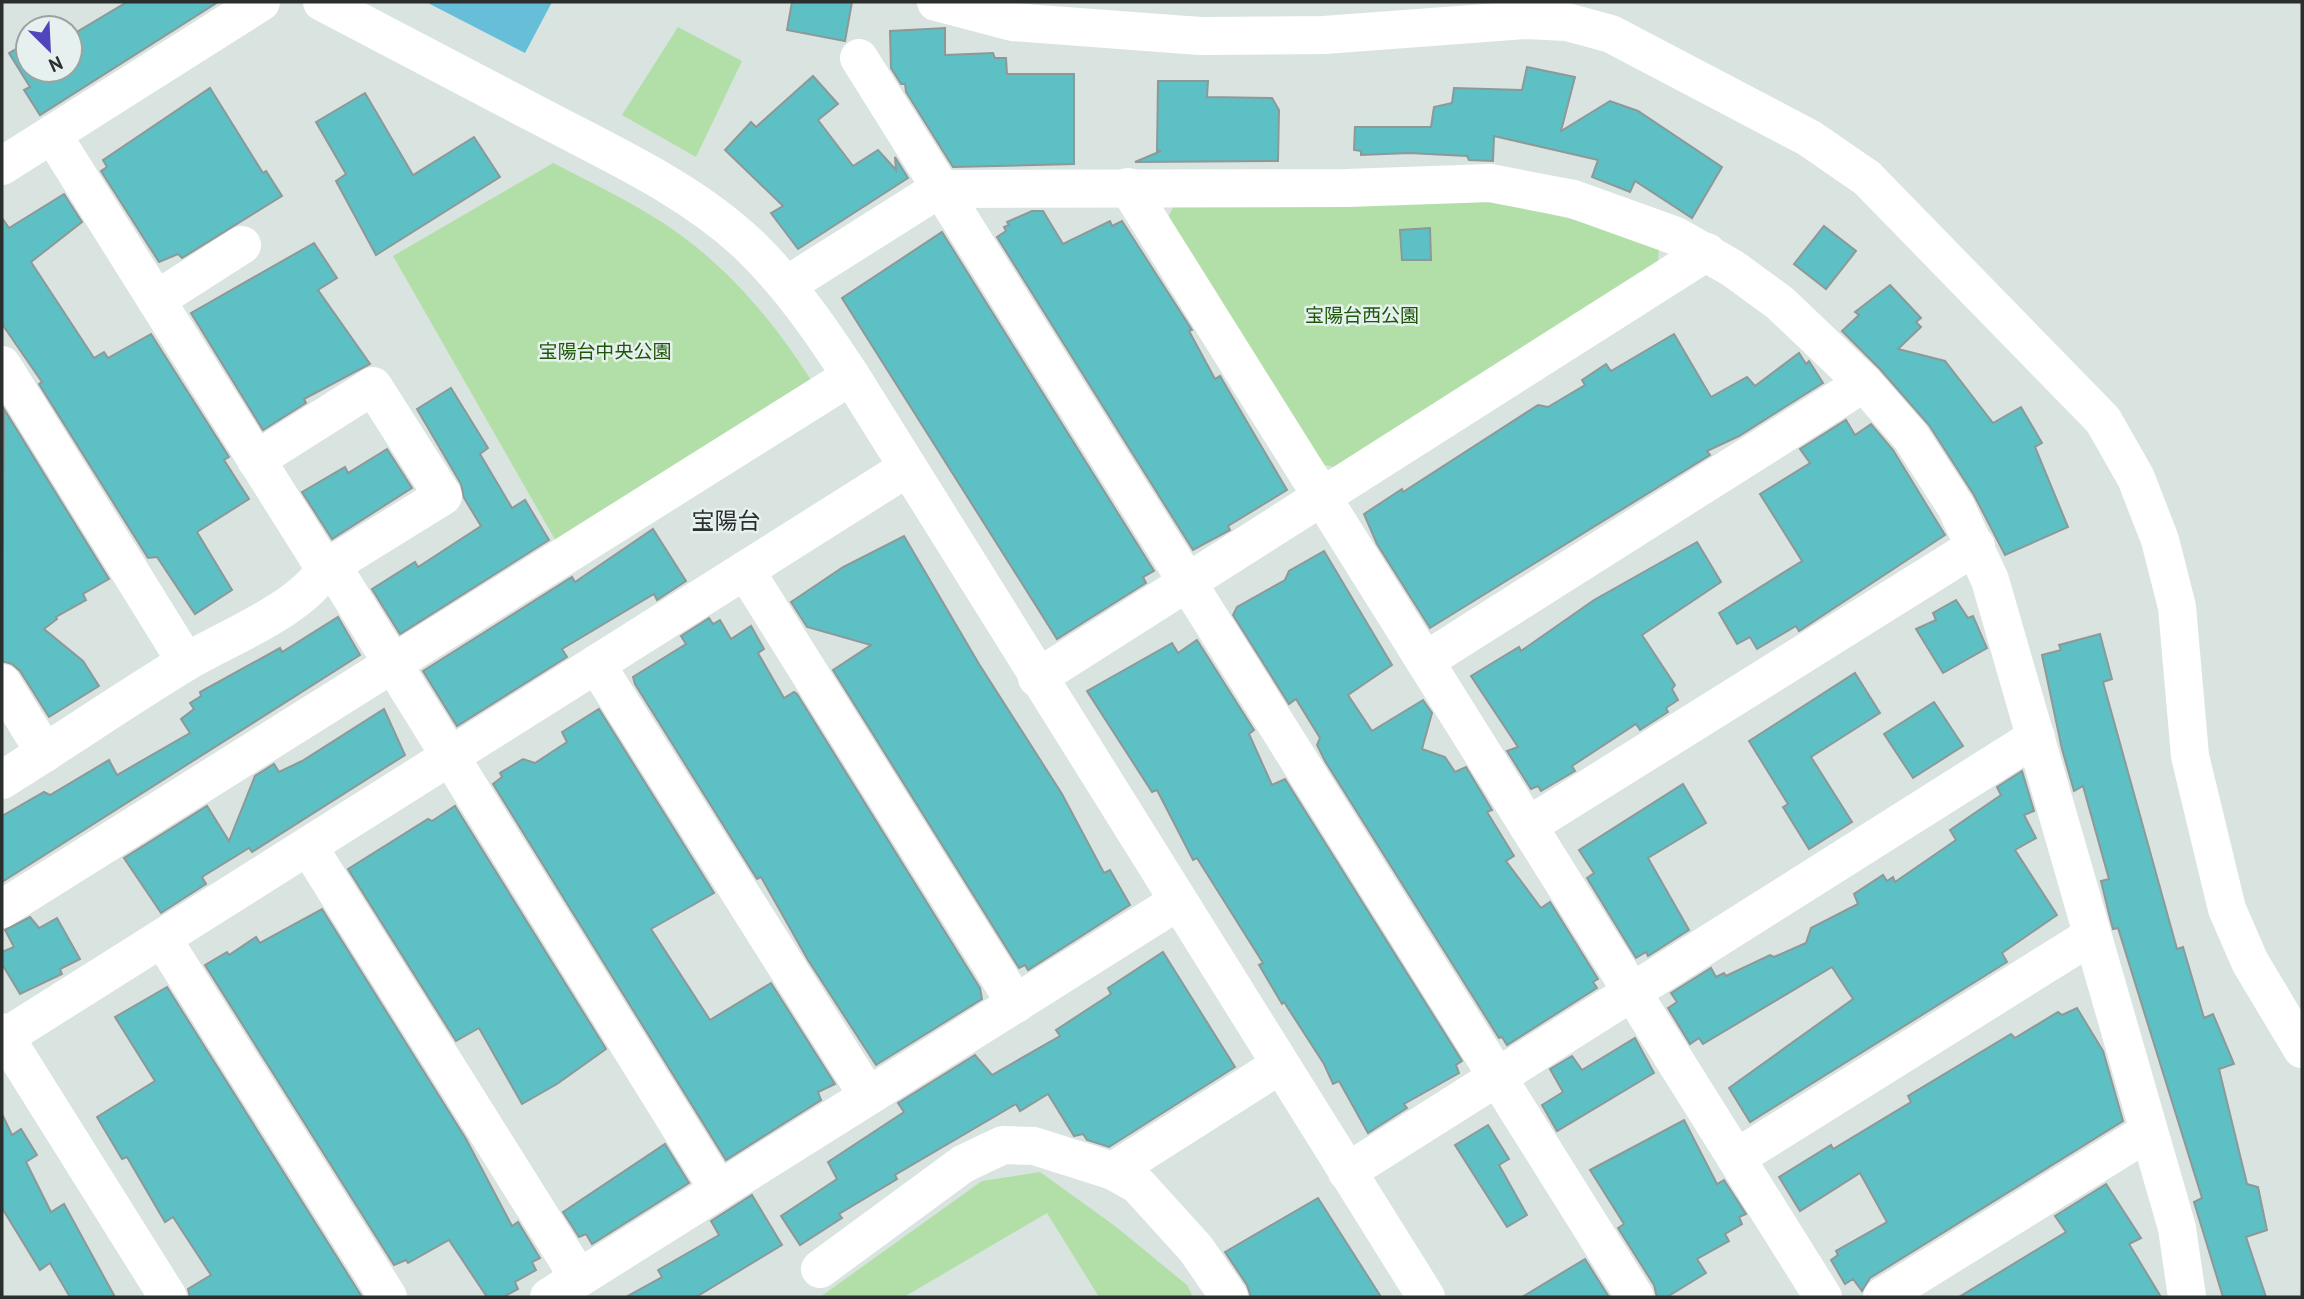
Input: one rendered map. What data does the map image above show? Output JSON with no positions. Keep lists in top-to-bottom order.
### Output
{
  "districts": ["宝陽台"],
  "parks": ["宝陽台西公園", "宝陽台中央公園"],
  "north": "bottom right"
}
